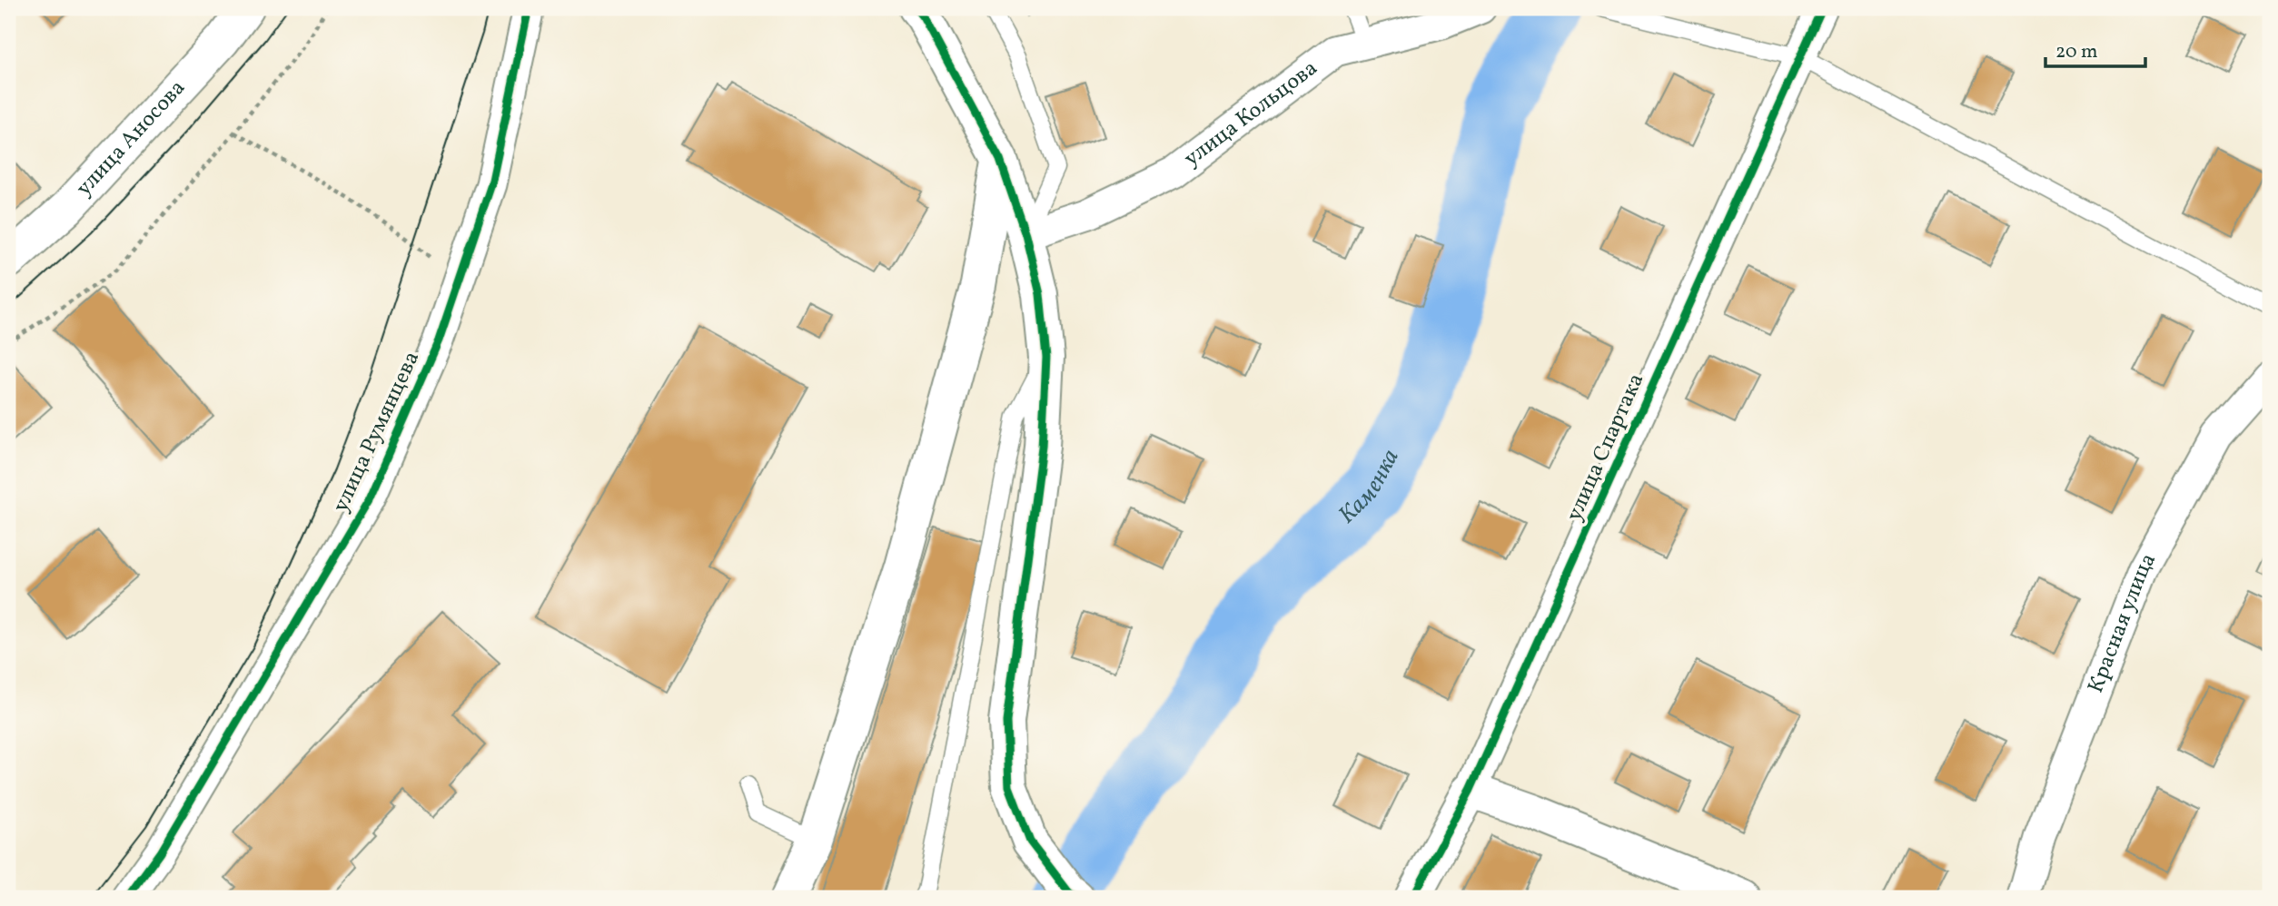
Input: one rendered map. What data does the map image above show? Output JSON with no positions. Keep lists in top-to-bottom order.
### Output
{
  "streets": {
    "street": [
      "улица Кольцова",
      "улица Аносова",
      "улица Румянцева",
      "улица Спартака",
      "Красная улица"
    ]
  },
  "water": ["Каменка"],
  "scale_bar": "20 m"
}
